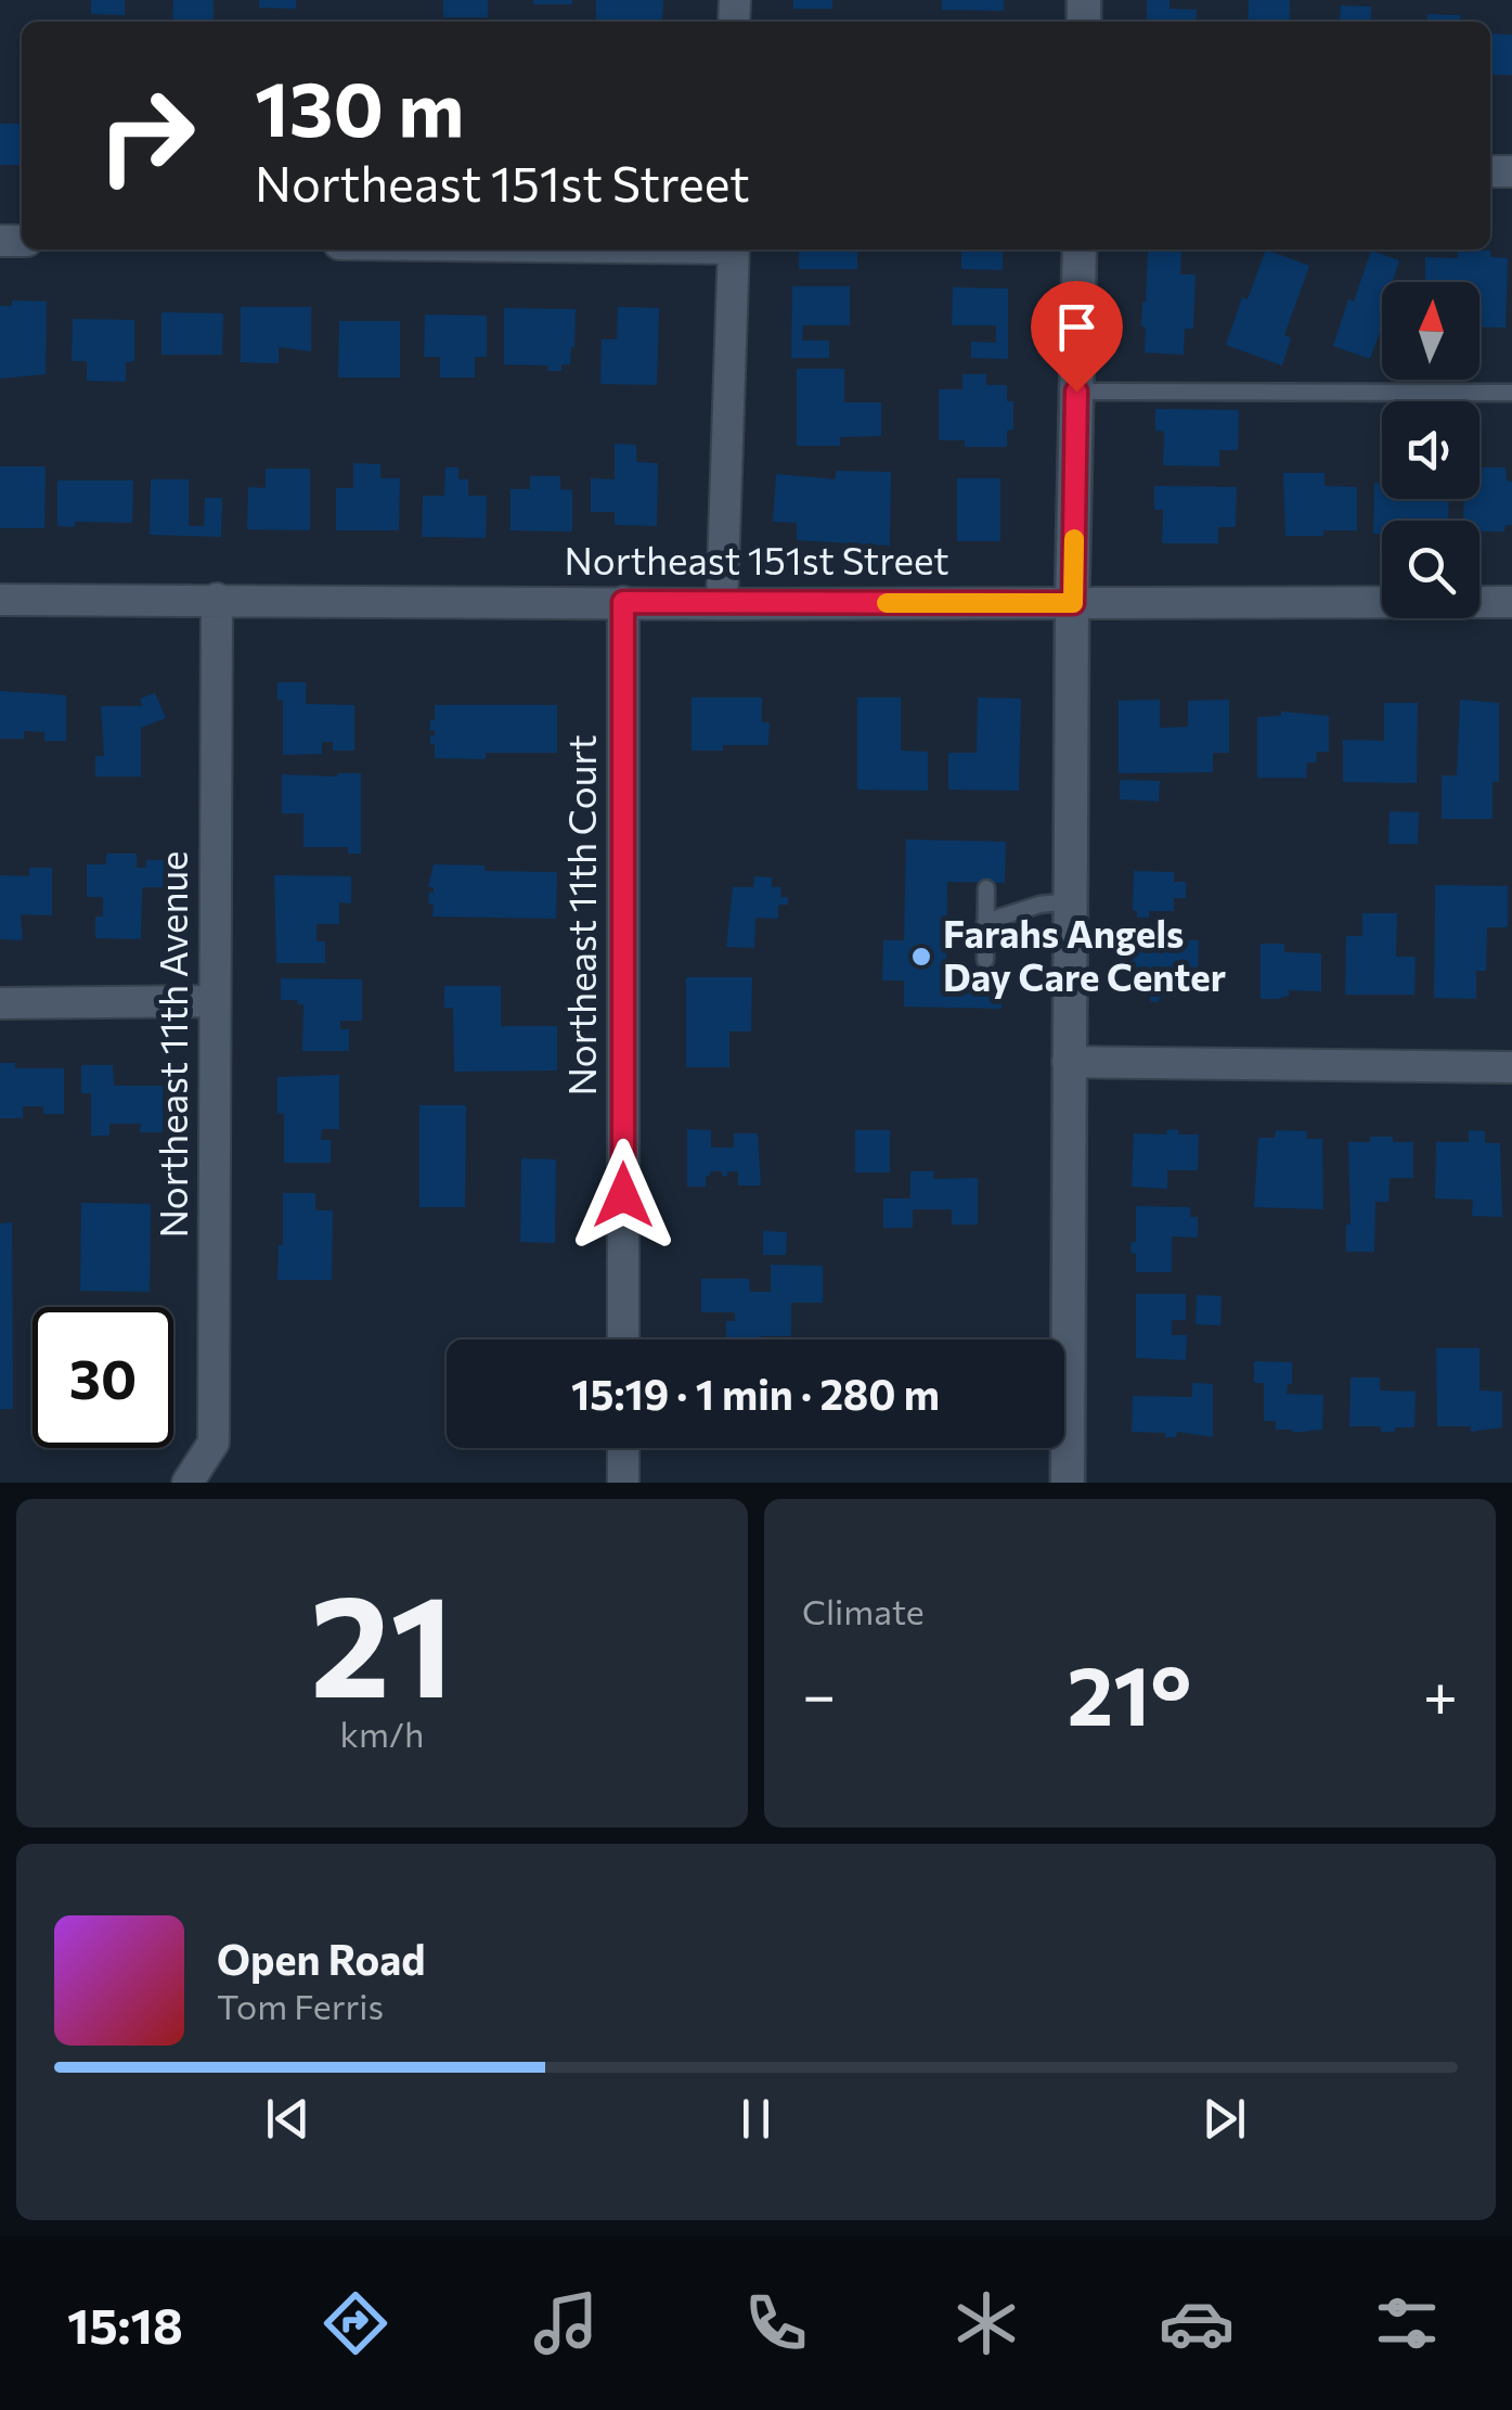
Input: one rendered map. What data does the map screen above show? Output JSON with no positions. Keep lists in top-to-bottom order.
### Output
{
  "streets": {
    "street": ["Northeast 151st Street", "Northeast 11th Court", "Northeast 11th Avenue"]
  },
  "crossings": [
    ["Northeast 151st Street", "Northeast 11th Court"],
    ["Northeast 151st Street", "Northeast 11th Avenue"]
  ],
  "places": ["Farahs Angels Day Care Center"],
  "north": "top",
  "page": {
    "turn": ["130 m", "Northeast 151st Street"],
    "limit": "30",
    "trip": "15:19 · 1 min · 280 m",
    "tile": [
      ["21", "km/h"],
      "Climate"
    ],
    "heat": ["−", "21°", "+"],
    "song": ["Open Road", "Tom Ferris"],
    "tabs": "15:18"
  }
}
